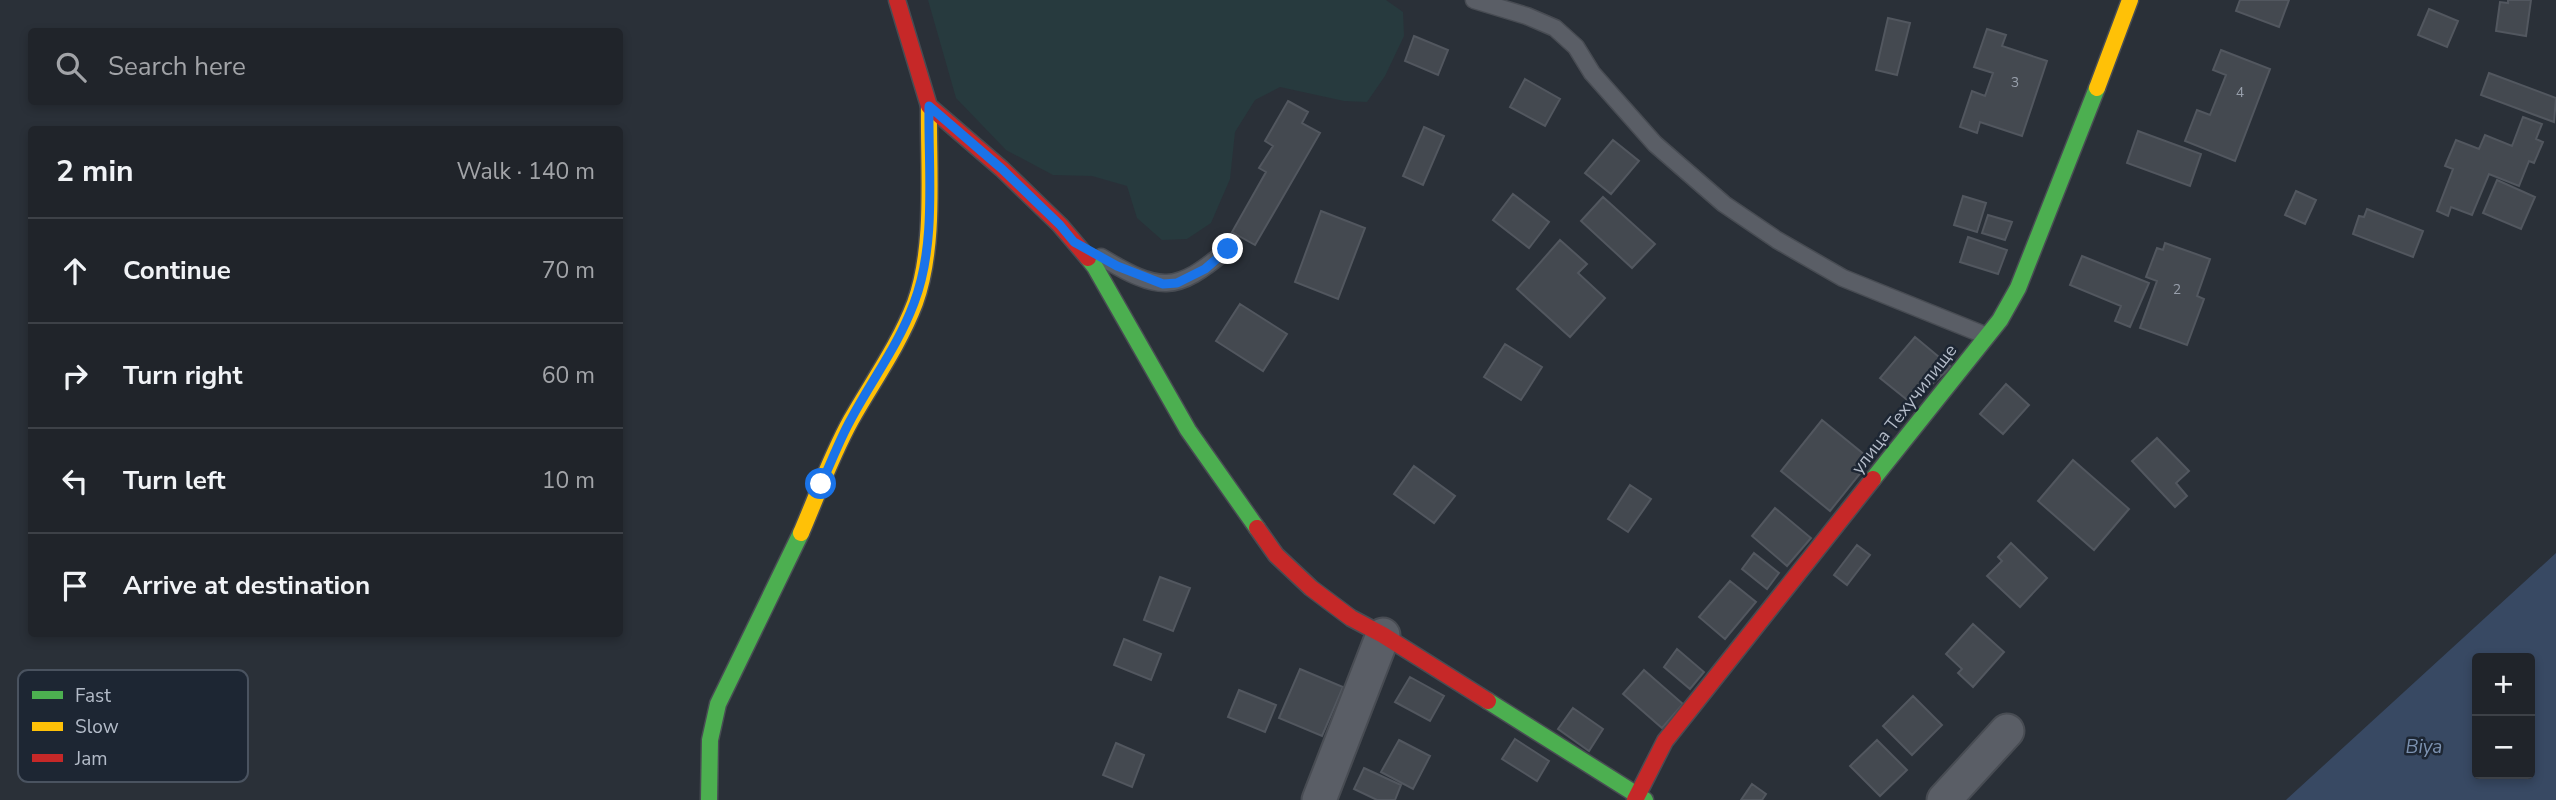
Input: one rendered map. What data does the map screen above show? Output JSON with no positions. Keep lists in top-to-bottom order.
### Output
{
  "streets": {
    "street": ["улица Техучилище"]
  },
  "water": ["Biya"],
  "house_numbers": ["3", "4", "2"],
  "legend": ["Fast", "Slow", "Jam"],
  "page": {
    "search": "Search here",
    "heading": ["2 min", "Walk · 140 m"],
    "list": [
      ["Continue", "70 m"],
      ["Turn right", "60 m"],
      ["Turn left", "10 m"],
      "Arrive at destination"
    ],
    "map_buttons": ["+", "−"]
  }
}
